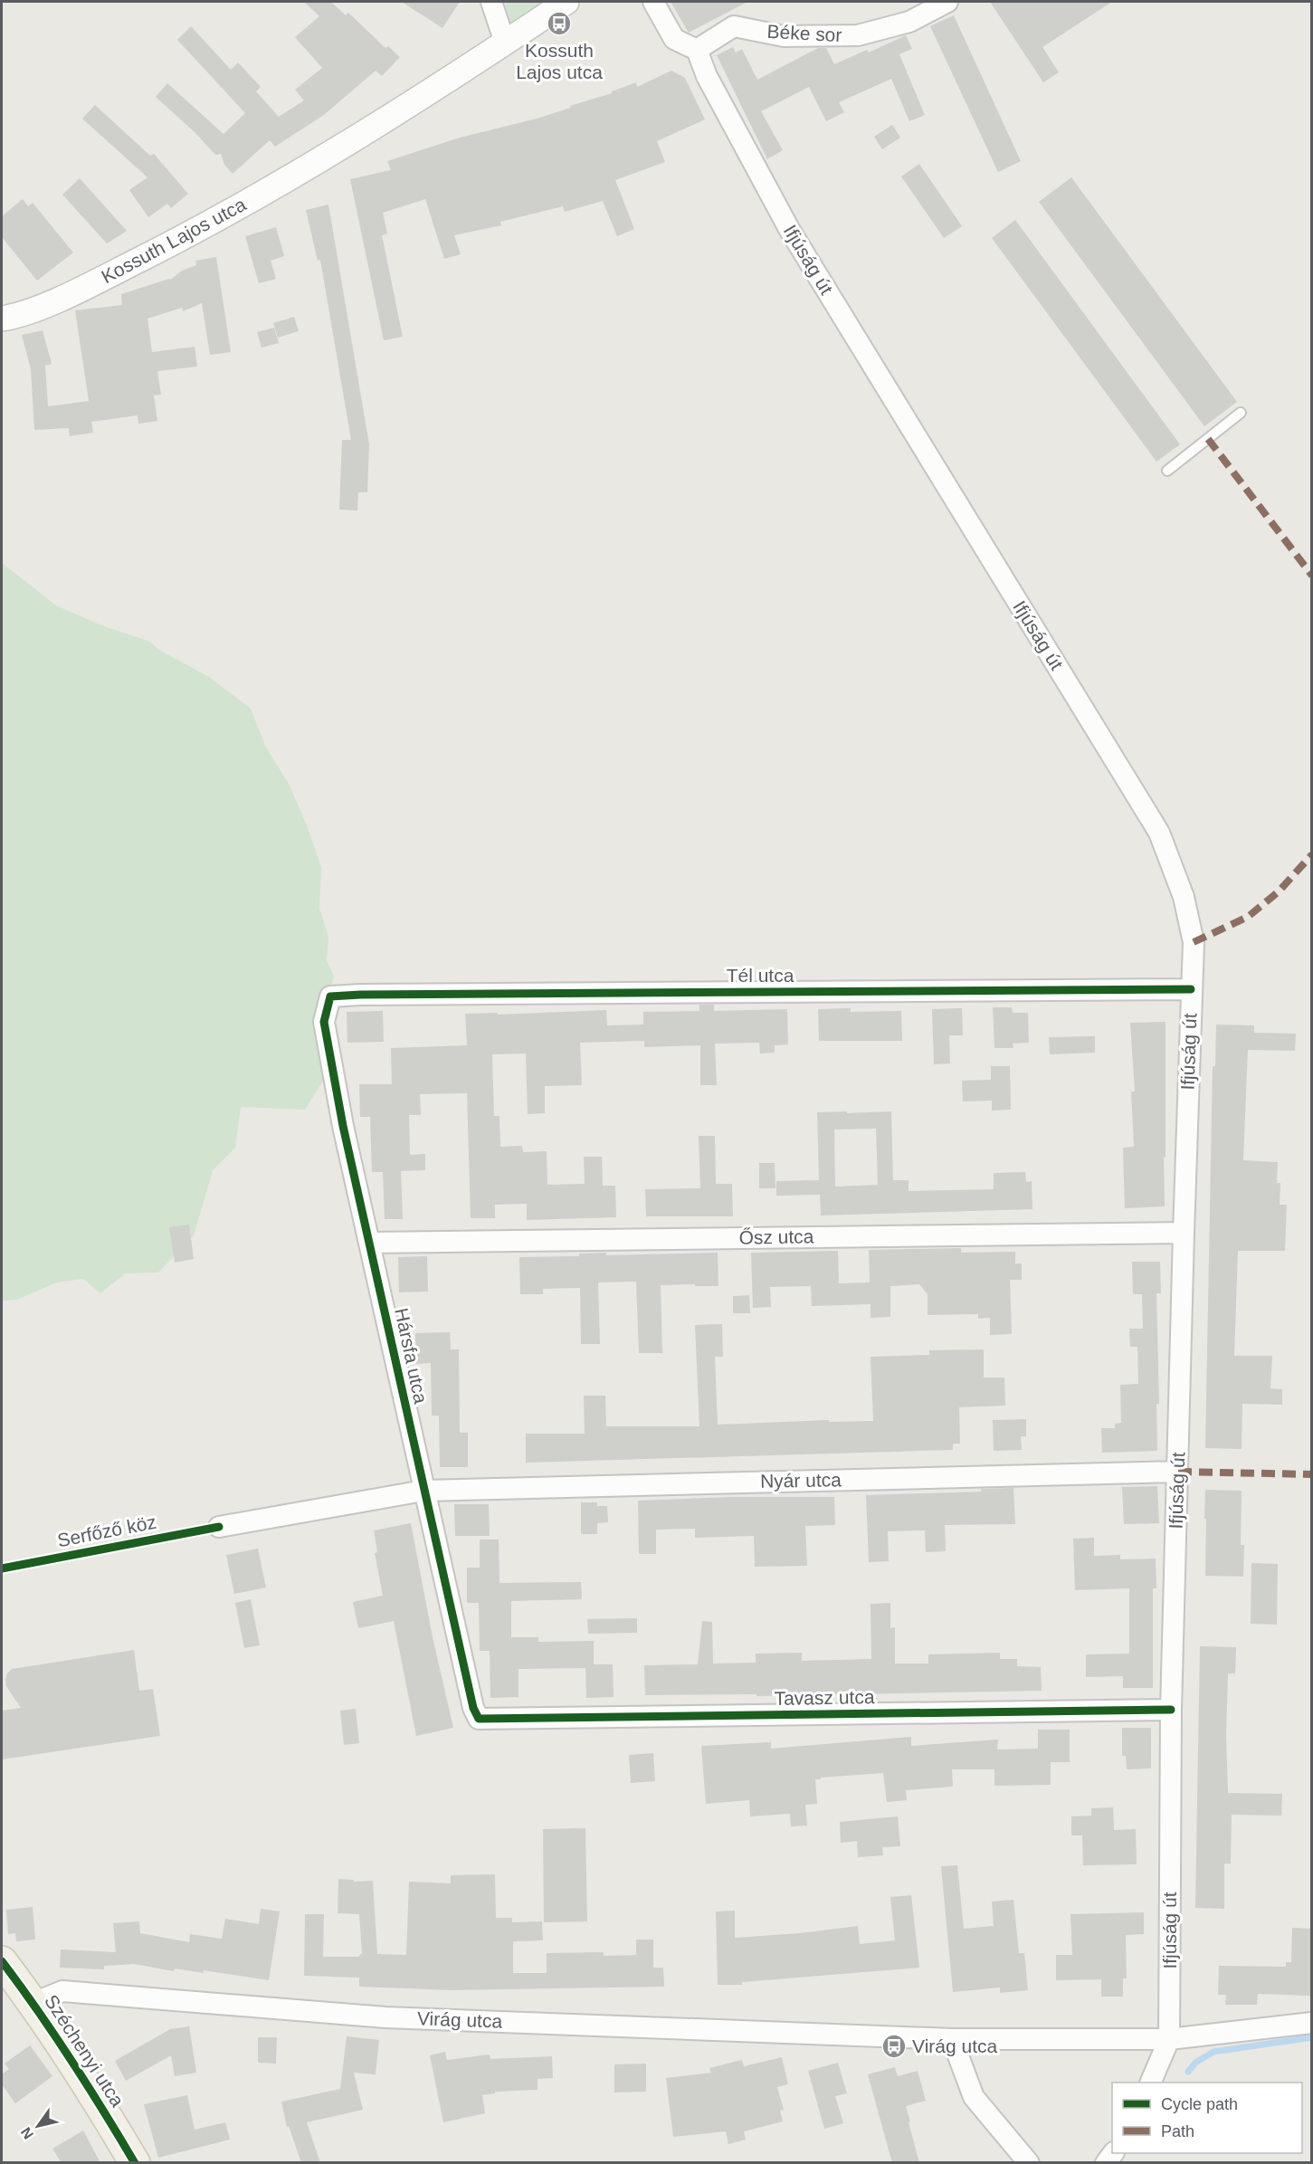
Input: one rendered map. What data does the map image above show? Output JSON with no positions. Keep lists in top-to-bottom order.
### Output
{
  "streets": {
    "main road": ["Széchenyi utca"],
    "street": [
      "Béke sor",
      "Kossuth Lajos utca",
      "Ifjúság út",
      "Tél utca",
      "Ősz utca",
      "Hársfa utca",
      "Nyár utca",
      "Tavasz utca",
      "Virág utca"
    ],
    "cycle path": ["Serfőző köz"]
  },
  "crossings": [
    ["Béke sor", "Ifjúság út"],
    ["Ifjúság út", "Tél utca"],
    ["Ifjúság út", "Ősz utca"],
    ["Ifjúság út", "Nyár utca"],
    ["Ifjúság út", "Tavasz utca"],
    ["Ifjúság út", "Virág utca"],
    ["Tél utca", "Hársfa utca"],
    ["Ősz utca", "Hársfa utca"],
    ["Hársfa utca", "Nyár utca"],
    ["Hársfa utca", "Tavasz utca"],
    ["Virág utca", "Széchenyi utca"]
  ],
  "places": {
    "bus stop": ["Kossuth Lajos utca", "Virág utca"]
  },
  "legend": ["Cycle path", "Path"],
  "north": "bottom left"
}
